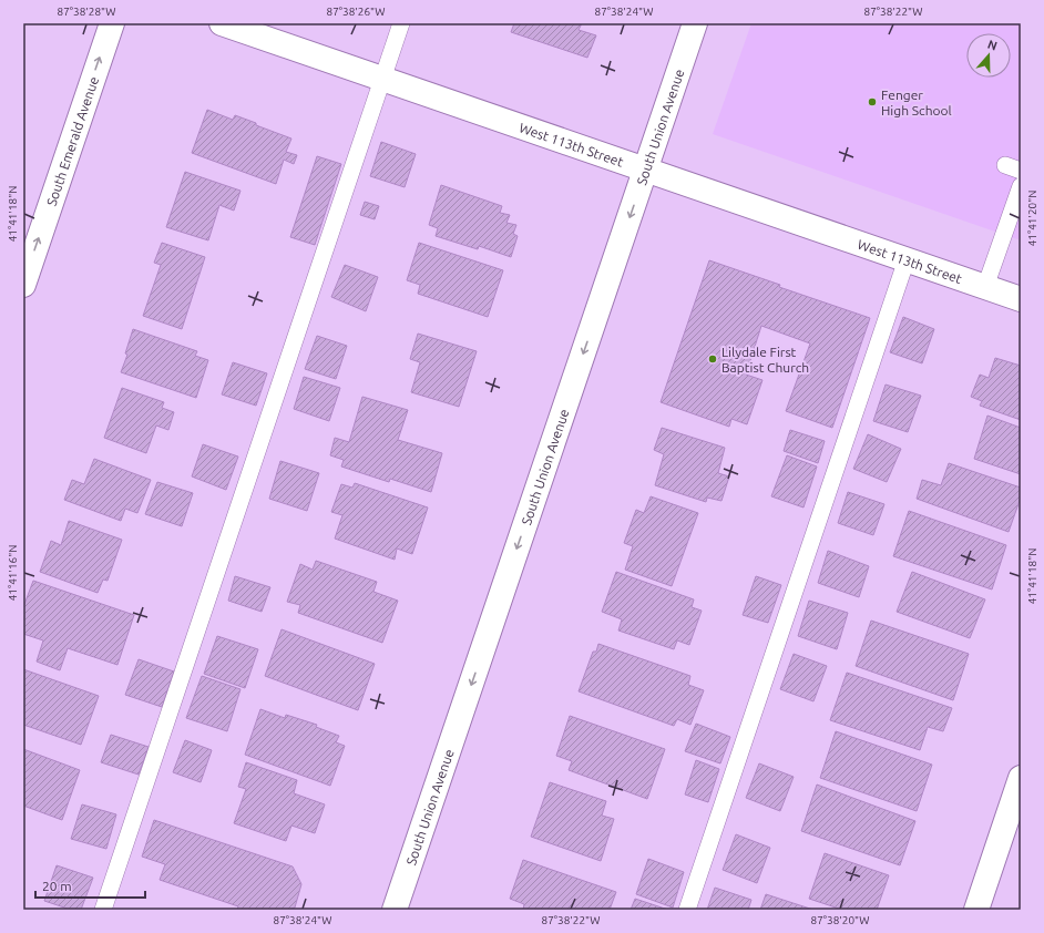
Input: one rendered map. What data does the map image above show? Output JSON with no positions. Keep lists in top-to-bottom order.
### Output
{
  "streets": {
    "street": ["South Union Avenue", "South Emerald Avenue", "West 113th Street"]
  },
  "crossings": [
    ["South Union Avenue", "West 113th Street"]
  ],
  "one_way": ["South Union Avenue", "South Emerald Avenue"],
  "places": ["Fenger High School", "Lilydale First Baptist Church"],
  "scale_bar": "20 m",
  "north": "top",
  "coordinates": [
    "87°38'28\"W",
    "87°38'26\"W",
    "87°38'24\"W",
    "87°38'22\"W",
    "41°41'18\"N",
    "41°41'20\"N",
    "41°41'16\"N",
    "87°38'20\"W"
  ]
}
